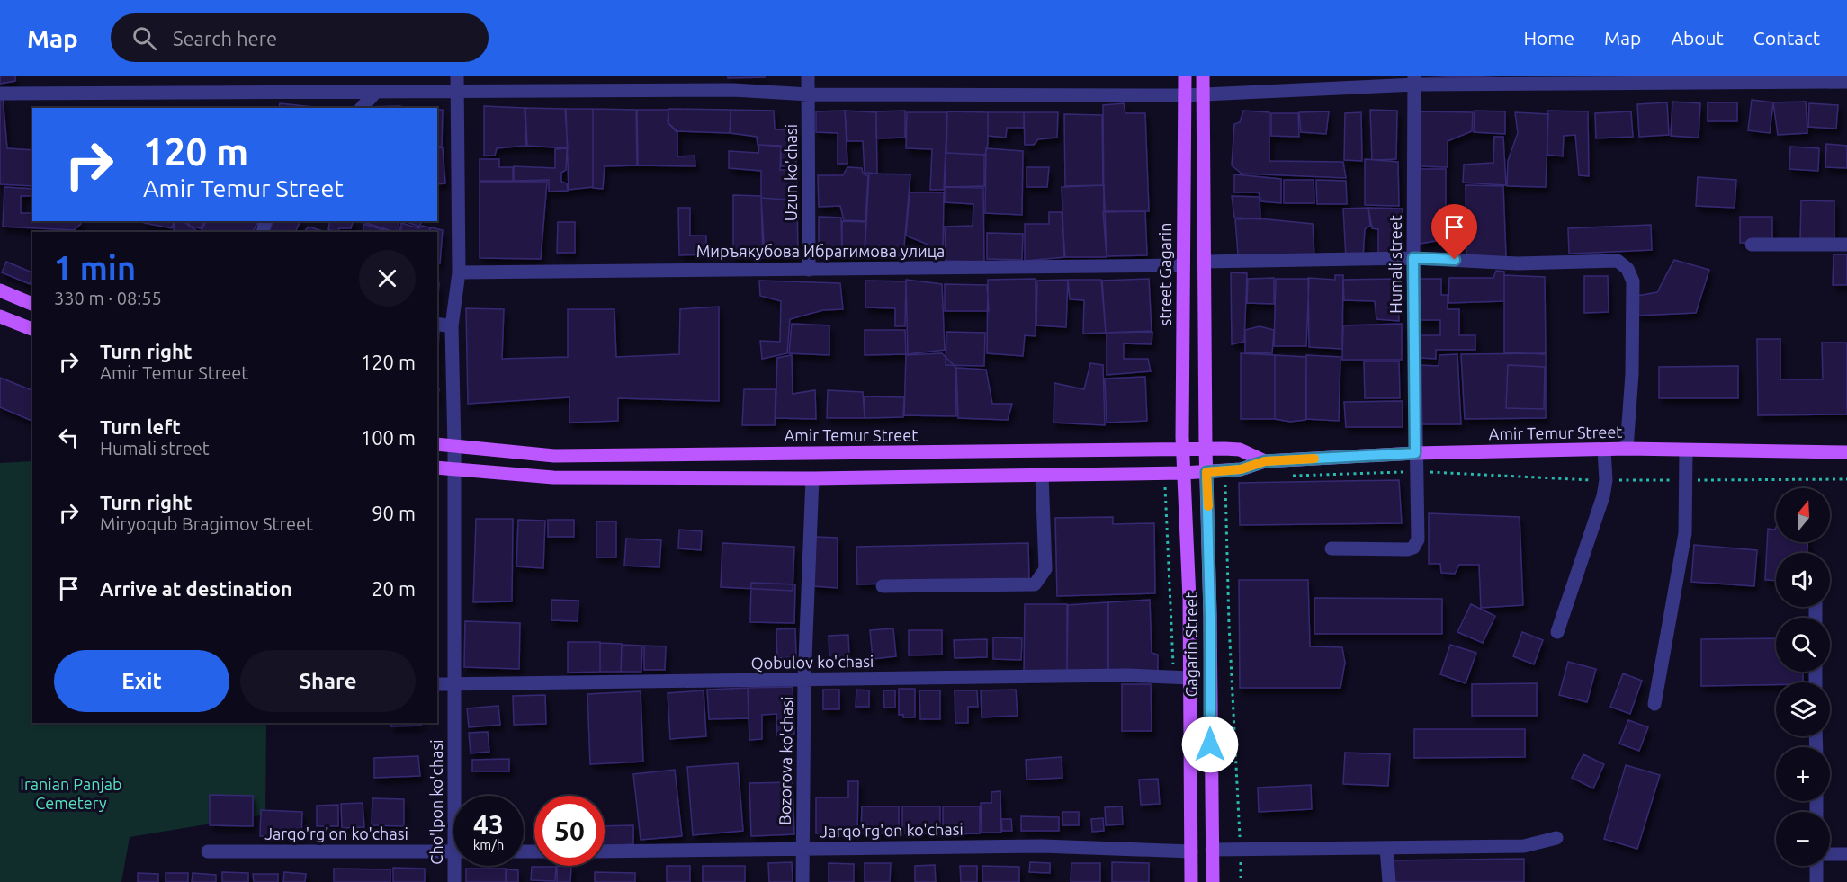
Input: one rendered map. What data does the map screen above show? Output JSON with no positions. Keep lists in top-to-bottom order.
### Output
{
  "streets": {
    "main road": ["street Gagarin", "Amir Temur Street", "Gagarin Street"],
    "street": [
      "Uzun ko'chasi",
      "Миръякубова Ибрагимова улица",
      "Humali street",
      "Qobulov ko'chasi",
      "Bozorova ko'chasi",
      "Cho'lpon ko'chasi",
      "Jarqo'rg'on ko'chasi"
    ]
  },
  "crossings": [
    ["Uzun ko'chasi", "Миръякубова Ибрагимова улица"],
    ["Миръякубова Ибрагимова улица", "street Gagarin"],
    ["Миръякубова Ибрагимова улица", "Cho'lpon ko'chasi"],
    ["Humali street", "Amir Temur Street"],
    ["street Gagarin", "Amir Temur Street"],
    ["street Gagarin", "Gagarin Street"],
    ["Amir Temur Street", "Gagarin Street"],
    ["Amir Temur Street", "Bozorova ko'chasi"],
    ["Amir Temur Street", "Cho'lpon ko'chasi"],
    ["Gagarin Street", "Qobulov ko'chasi"],
    ["Gagarin Street", "Jarqo'rg'on ko'chasi"],
    ["Qobulov ko'chasi", "Bozorova ko'chasi"],
    ["Qobulov ko'chasi", "Cho'lpon ko'chasi"],
    ["Bozorova ko'chasi", "Jarqo'rg'on ko'chasi"]
  ],
  "parks": ["Iranian Panjab Cemetery"],
  "north": "top",
  "page": {
    "header": "Map",
    "search": "Search here",
    "nav": [
      "Home",
      "Map",
      "About",
      "Contact"
    ],
    "turn": ["120 m", "Amir Temur Street"],
    "heading": ["1 min", "330 m · 08:55"],
    "list": [
      {
        "name": "Turn right",
        "note": "Amir Temur Street",
        "value": "120 m"
      },
      {
        "name": "Turn left",
        "note": "Humali street",
        "value": "100 m"
      },
      {
        "name": "Turn right",
        "note": "Miryoqub Bragimov Street",
        "value": "90 m"
      },
      {
        "name": "Arrive at destination",
        "value": "20 m"
      }
    ],
    "map_buttons": ["+", "−"],
    "buttons": ["Exit", "Share"],
    "speed": "43 km/h",
    "limit": "50"
  }
}
